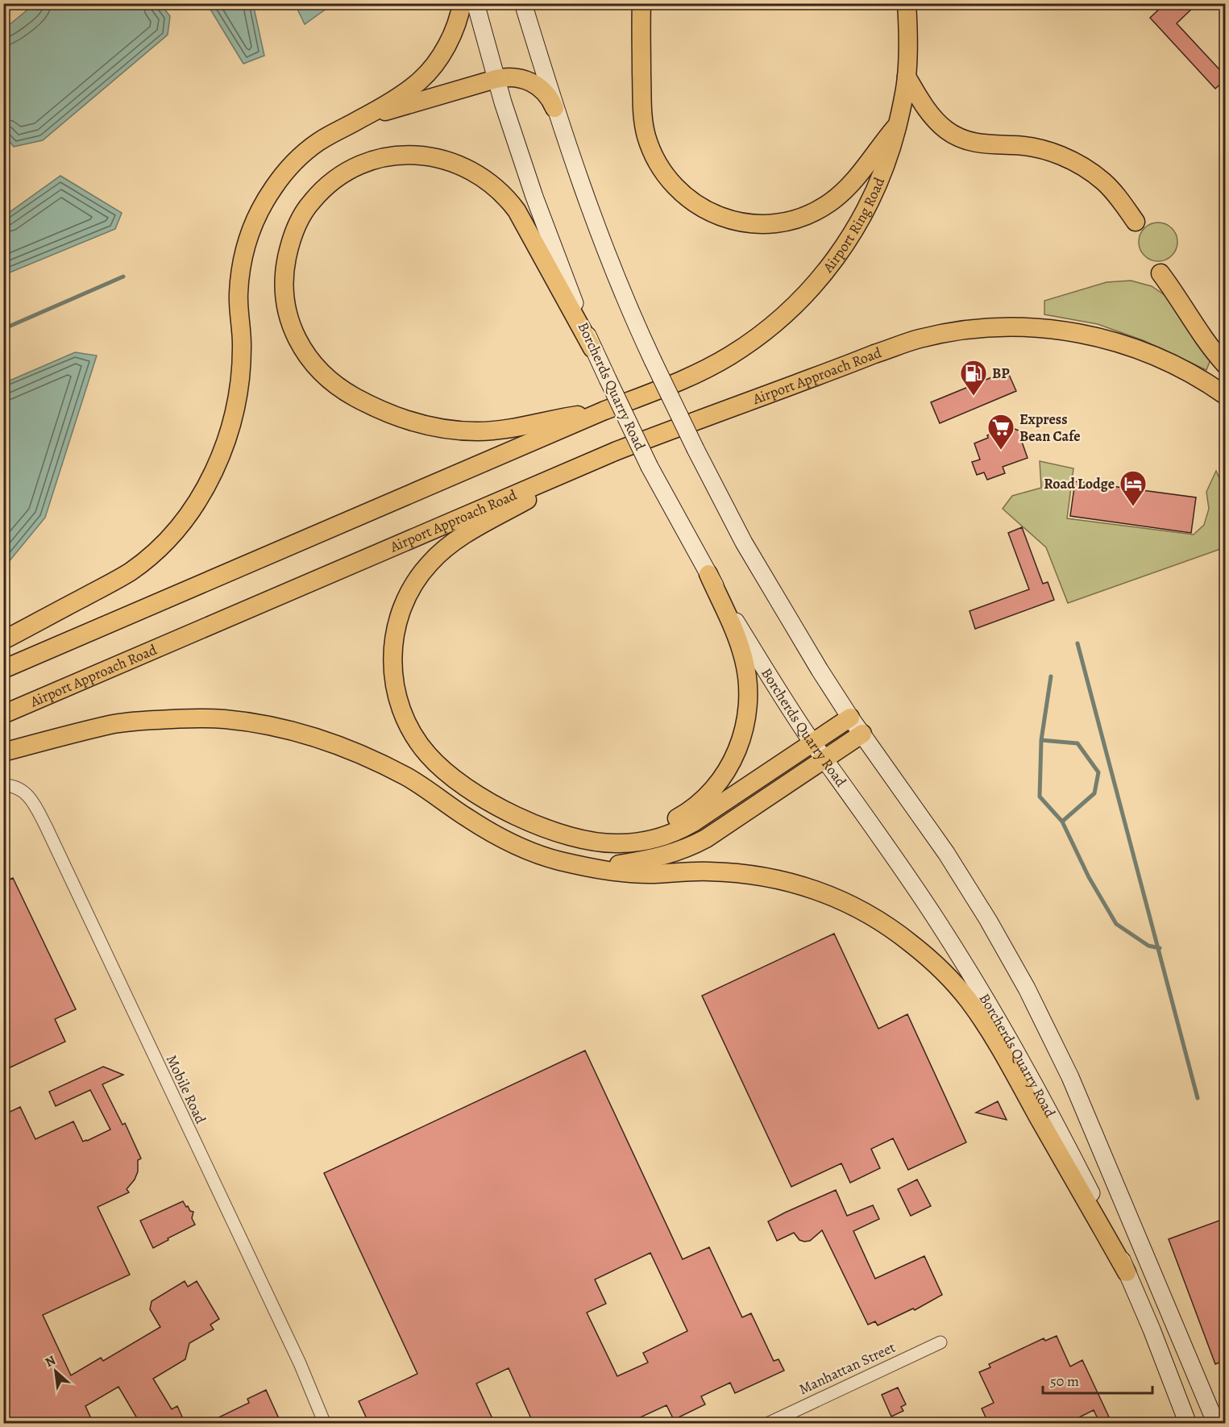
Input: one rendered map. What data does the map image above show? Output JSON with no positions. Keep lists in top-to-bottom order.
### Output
{
  "streets": {
    "main road": ["Airport Ring Road", "Airport Approach Road", "Borcherds Quarry Road"],
    "street": ["Mobile Road", "Manhattan Street"]
  },
  "places": {
    "fuel station": ["BP"],
    "supermarket": ["Express Bean Cafe"],
    "hotel": ["Road Lodge"]
  },
  "scale_bar": "50 m",
  "north": "top left"
}
